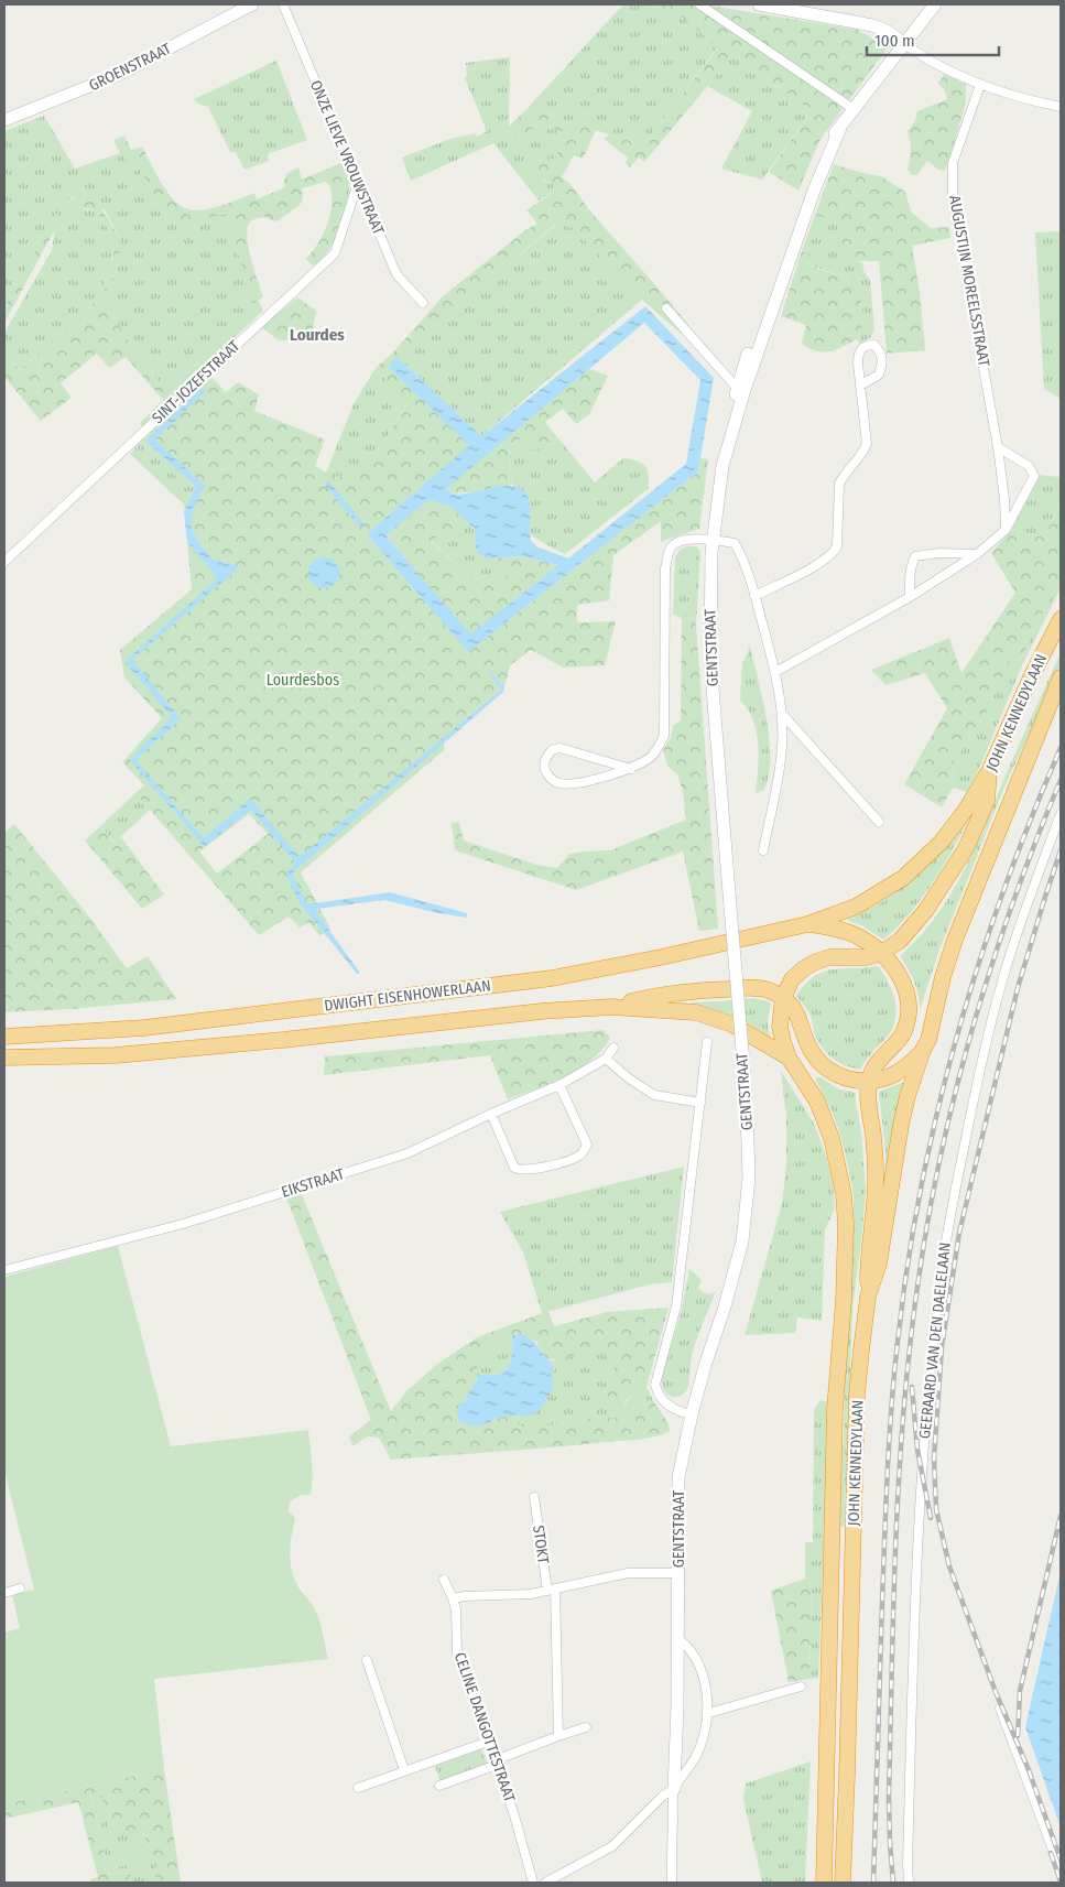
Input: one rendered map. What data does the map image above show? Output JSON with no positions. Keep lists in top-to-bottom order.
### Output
{
  "streets": {
    "highway": ["JOHN KENNEDYLAAN", "DWIGHT EISENHOWERLAAN"],
    "street": [
      "GROENSTRAAT",
      "ONZE LIEVE VROUWSTRAAT",
      "AUGUSTIJN MOREELSSTRAAT",
      "SINT-JOZEFSTRAAT",
      "GENTSTRAAT",
      "EIKSTRAAT",
      "GEERAARD VAN DEN DAELELAAN",
      "STOKT",
      "CELINE DANGOTTESTRAAT"
    ]
  },
  "crossings": [
    ["ONZE LIEVE VROUWSTRAAT", "SINT-JOZEFSTRAAT"],
    ["JOHN KENNEDYLAAN", "DWIGHT EISENHOWERLAAN"]
  ],
  "districts": ["Lourdes"],
  "parks": ["Lourdesbos"],
  "scale_bar": "100 m"
}
